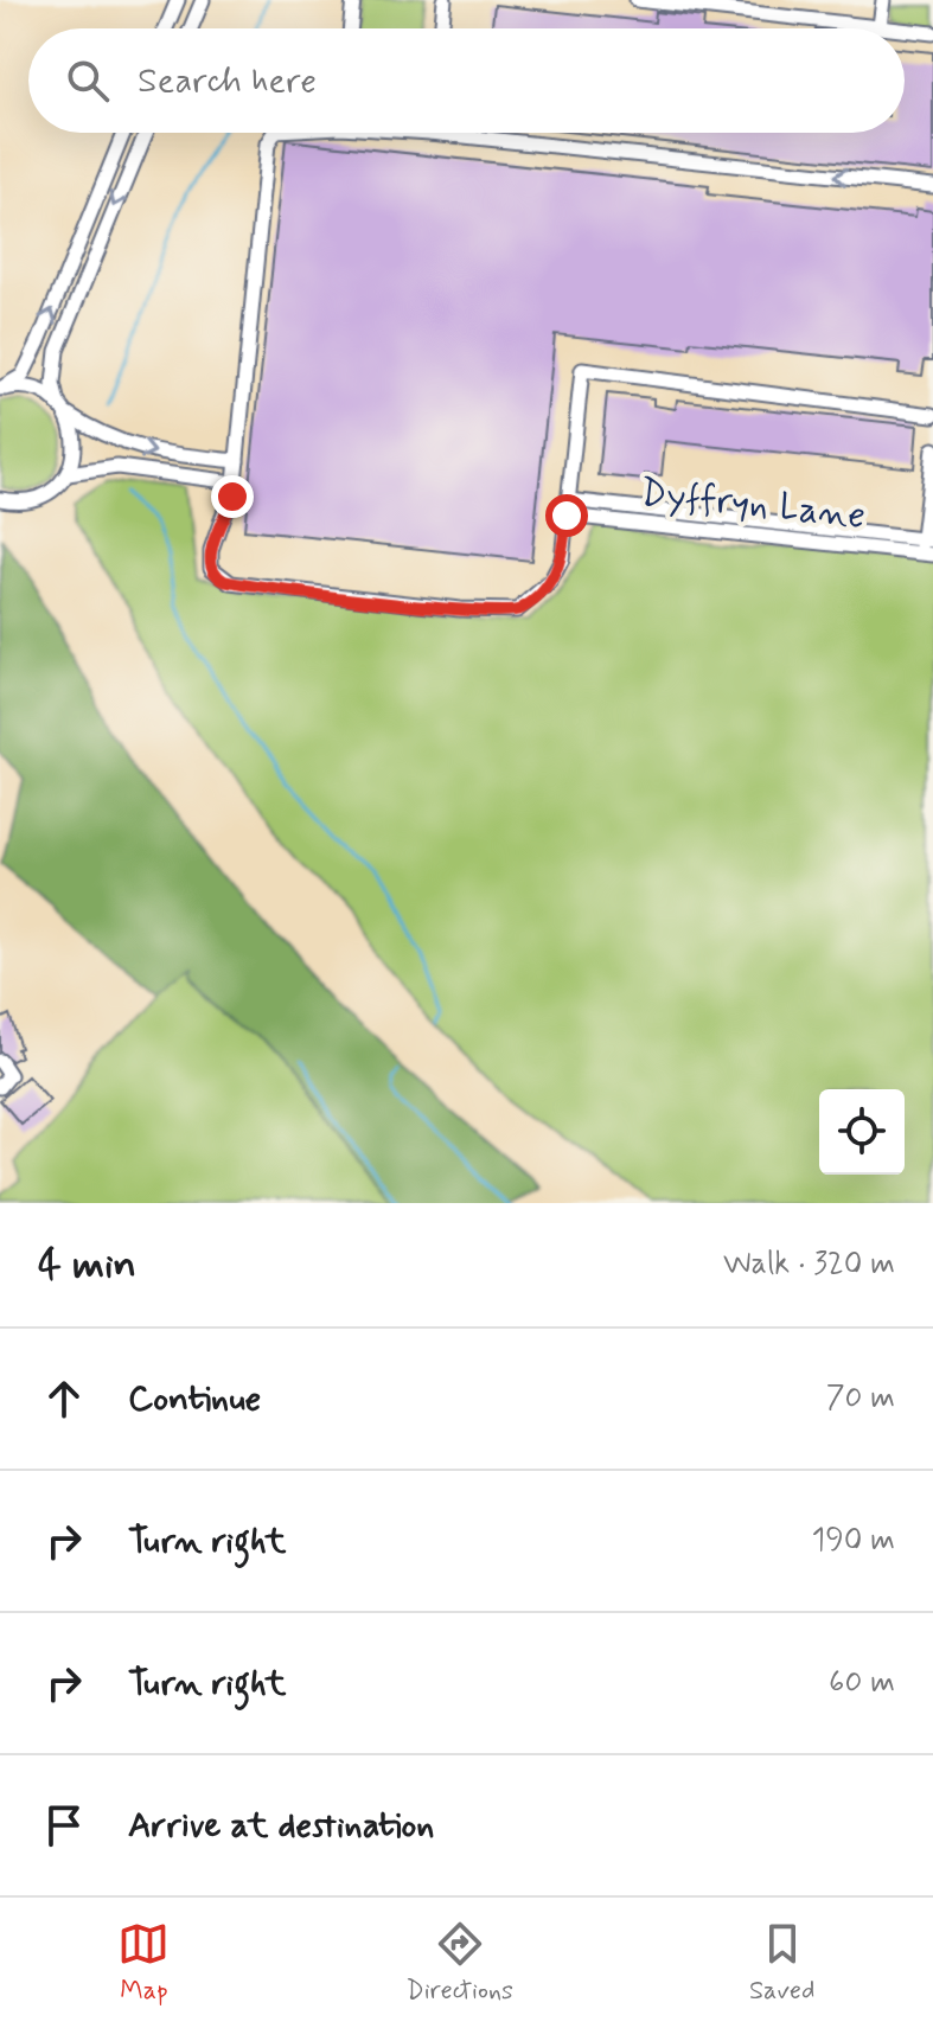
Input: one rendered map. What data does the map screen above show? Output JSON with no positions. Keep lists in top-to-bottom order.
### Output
{
  "streets": {
    "street": ["Dyffryn Lane"]
  },
  "page": {
    "search": "Search here",
    "heading": ["4 min", "Walk · 320 m"],
    "list": [
      ["Continue", "70 m"],
      ["Turn right", "190 m"],
      ["Turn right", "60 m"],
      "Arrive at destination"
    ],
    "nav": ["Map", "Directions", "Saved"]
  }
}
